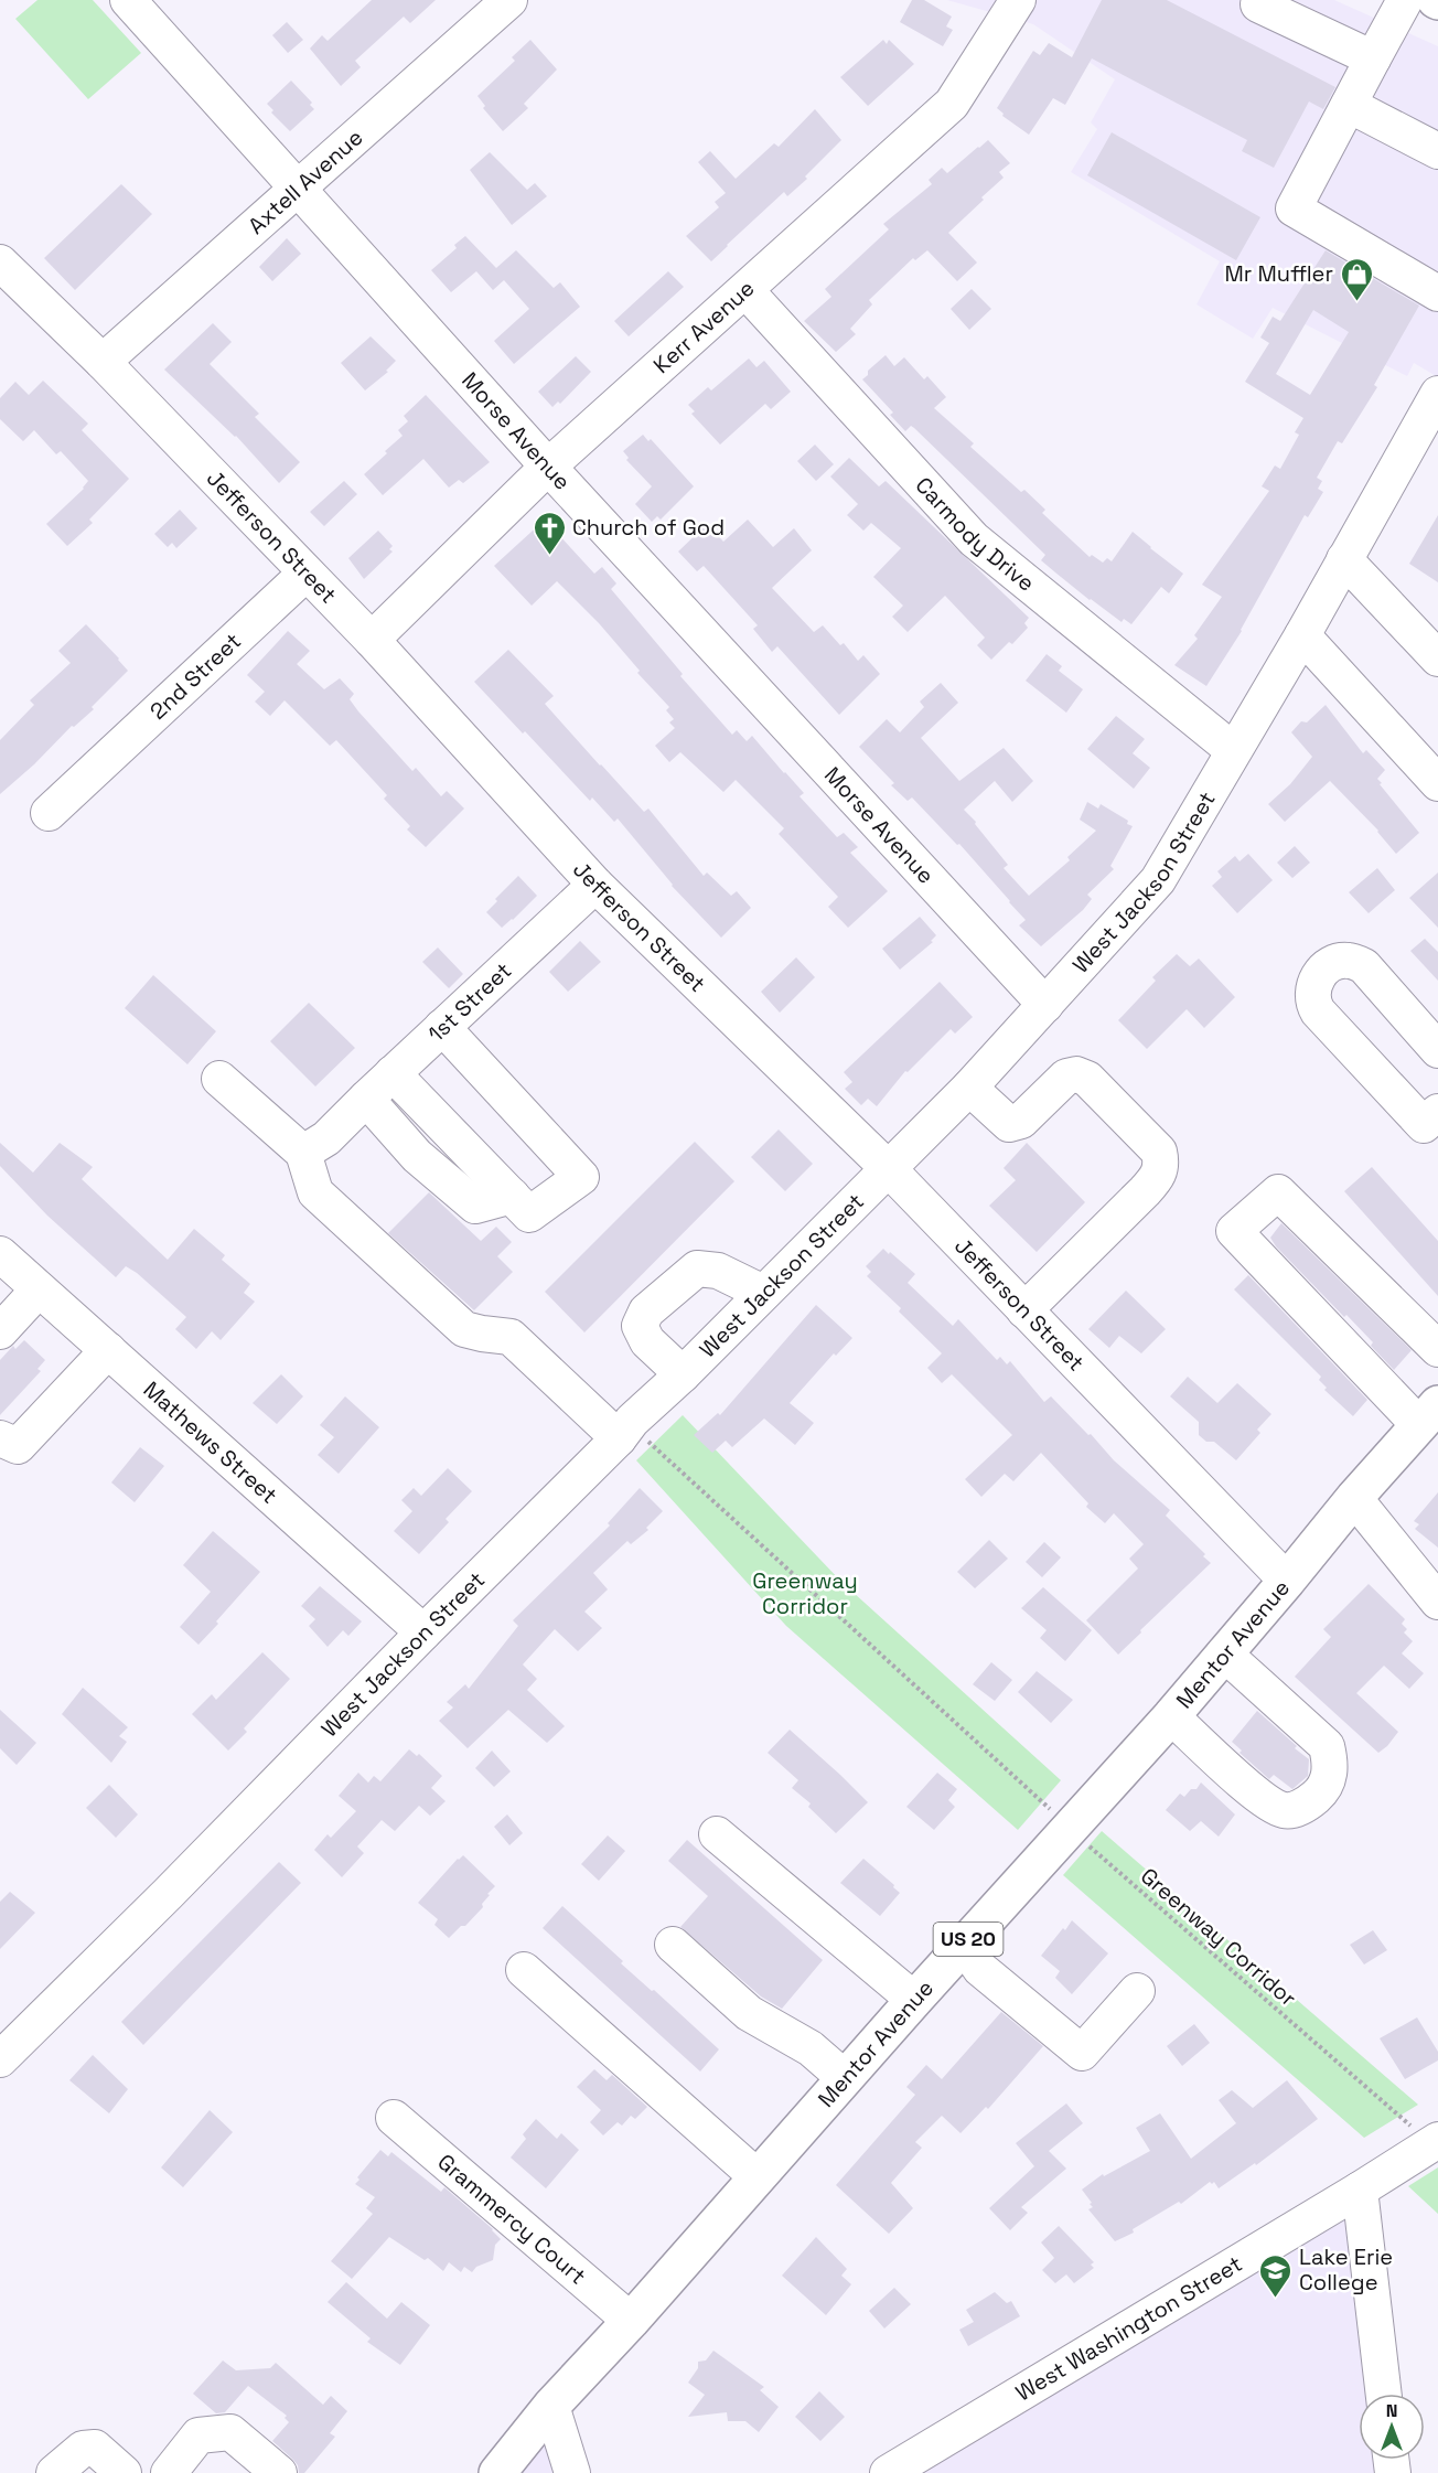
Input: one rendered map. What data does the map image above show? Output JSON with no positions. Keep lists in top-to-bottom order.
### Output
{
  "streets": {
    "main road": ["Mentor Avenue", "US 20"],
    "street": [
      "Axtell Avenue",
      "Kerr Avenue",
      "Morse Avenue",
      "Carmody Drive",
      "Jefferson Street",
      "2nd Street",
      "West Jackson Street",
      "1st Street",
      "Mathews Street",
      "Grammercy Court",
      "West Washington Street"
    ],
    "path": ["Greenway Corridor"]
  },
  "crossings": [
    ["Axtell Avenue", "Morse Avenue"],
    ["Axtell Avenue", "Jefferson Street"],
    ["Kerr Avenue", "Morse Avenue"],
    ["Kerr Avenue", "Carmody Drive"],
    ["Kerr Avenue", "Jefferson Street"],
    ["Morse Avenue", "West Jackson Street"],
    ["Carmody Drive", "West Jackson Street"],
    ["Jefferson Street", "2nd Street"],
    ["Jefferson Street", "West Jackson Street"],
    ["Jefferson Street", "1st Street"],
    ["Jefferson Street", "Mentor Avenue"],
    ["West Jackson Street", "Mathews Street"],
    ["West Jackson Street", "Greenway Corridor"],
    ["Mentor Avenue", "Greenway Corridor"],
    ["Mentor Avenue", "Grammercy Court"],
    ["Greenway Corridor", "West Washington Street"]
  ],
  "parks": ["Greenway Corridor"],
  "places": {
    "shop": ["Mr Muffler"],
    "church": ["Church of God"],
    "school or university": ["Lake Erie College"]
  },
  "north": "top"
}
